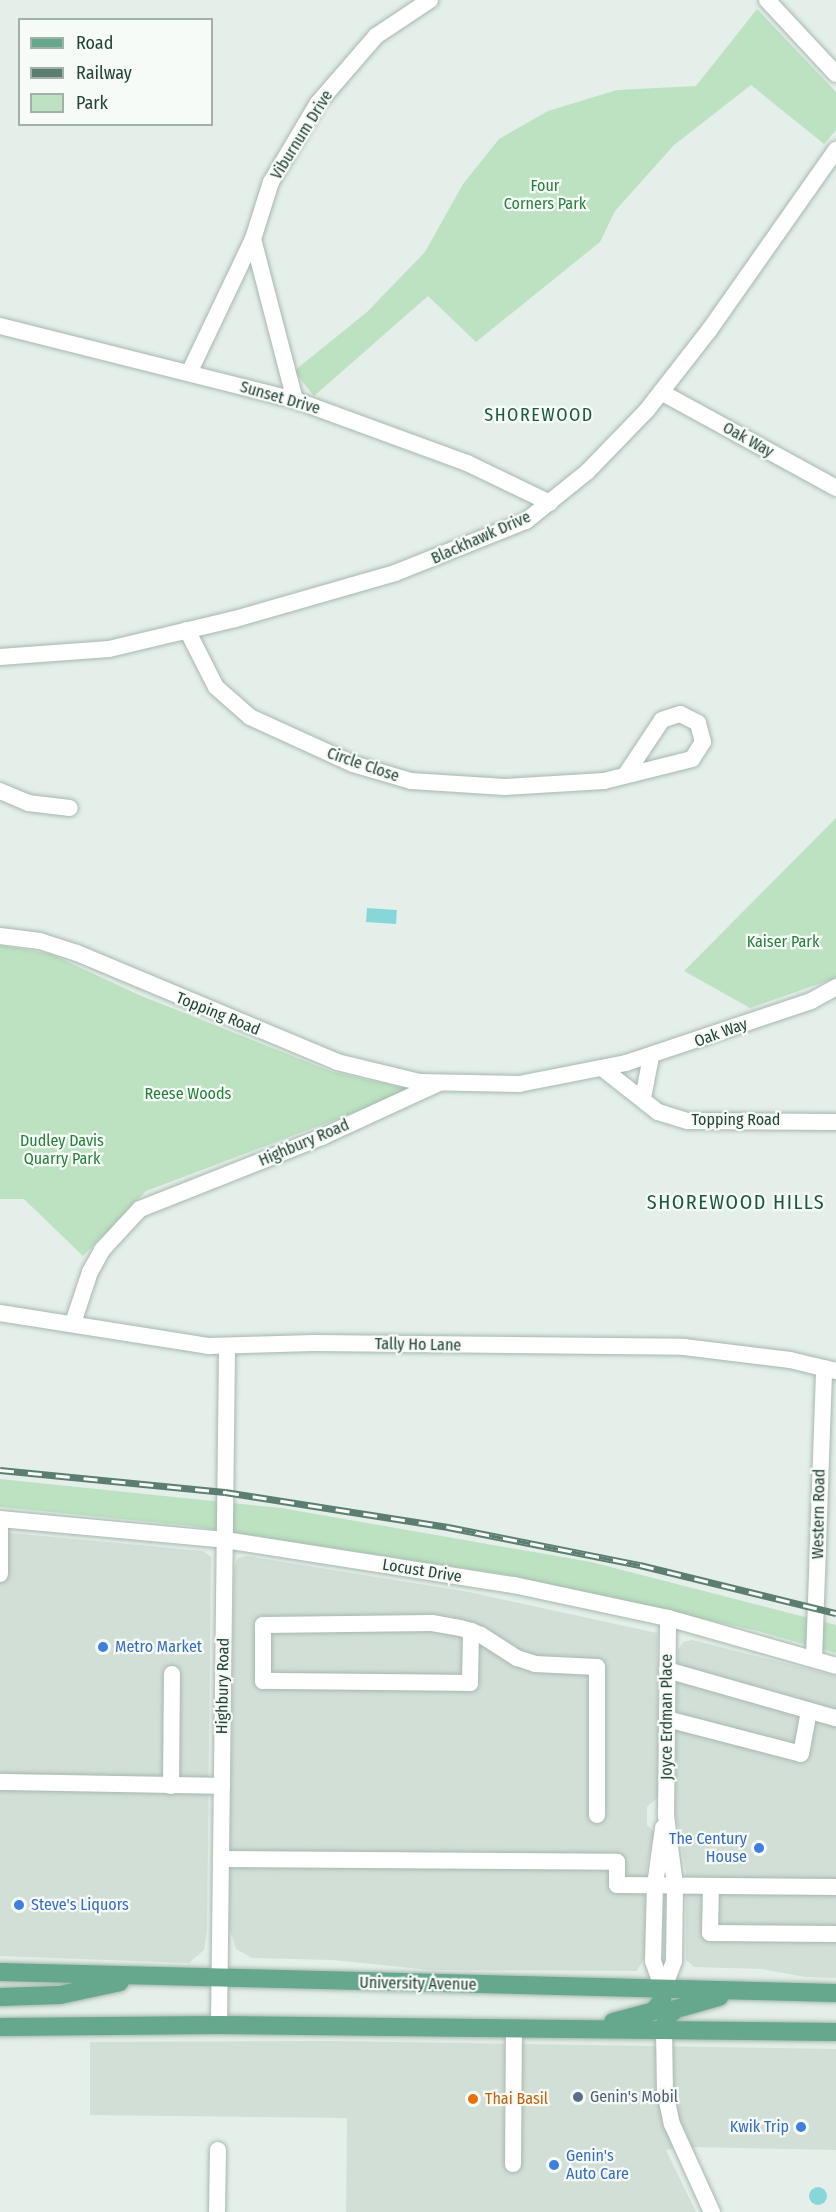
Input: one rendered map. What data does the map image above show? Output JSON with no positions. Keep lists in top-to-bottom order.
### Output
{
  "streets": {
    "main road": ["University Avenue"],
    "street": [
      "Viburnum Drive",
      "Sunset Drive",
      "Oak Way",
      "Blackhawk Drive",
      "Circle Close",
      "Topping Road",
      "Highbury Road",
      "Tally Ho Lane",
      "Western Road",
      "Locust Drive",
      "Joyce Erdman Place"
    ]
  },
  "crossings": [
    ["Viburnum Drive", "Sunset Drive"],
    ["Sunset Drive", "Blackhawk Drive"],
    ["Oak Way", "Blackhawk Drive"],
    ["Oak Way", "Topping Road"],
    ["Oak Way", "Highbury Road"],
    ["Blackhawk Drive", "Circle Close"],
    ["Topping Road", "Highbury Road"],
    ["Highbury Road", "Tally Ho Lane"],
    ["Highbury Road", "Locust Drive"],
    ["Highbury Road", "University Avenue"],
    ["Tally Ho Lane", "Western Road"],
    ["Western Road", "Locust Drive"],
    ["Locust Drive", "Joyce Erdman Place"],
    ["Joyce Erdman Place", "University Avenue"]
  ],
  "districts": ["SHOREWOOD", "SHOREWOOD HILLS"],
  "parks": [
    "Four Corners Park",
    "Kaiser Park",
    "Reese Woods",
    "Dudley Davis Quarry Park"
  ],
  "places": [
    "Metro Market",
    "The Century House",
    "Steve's Liquors",
    "Genin's Mobil",
    "Thai Basil",
    "Kwik Trip",
    "Genin's Auto Care"
  ],
  "legend": ["Road", "Railway", "Park"]
}
